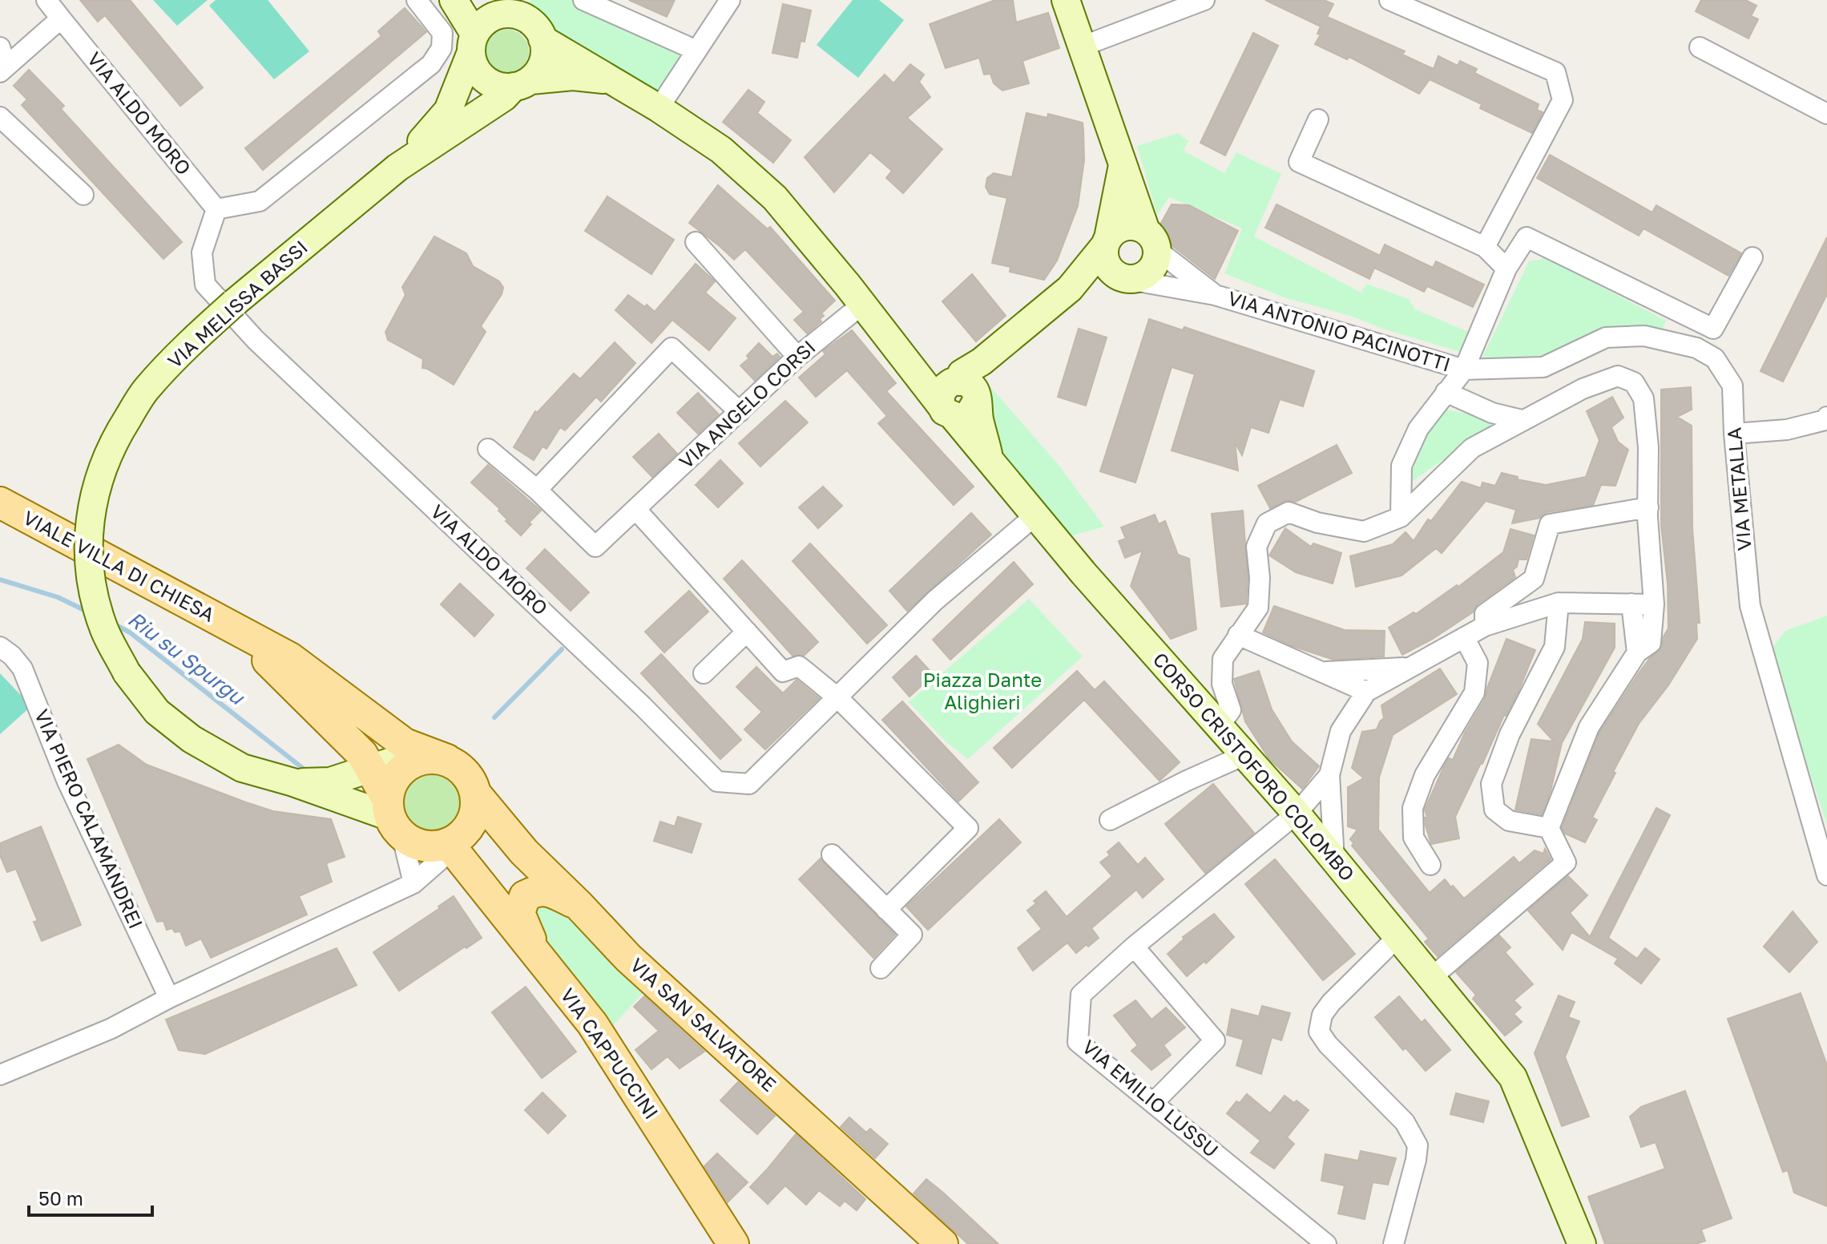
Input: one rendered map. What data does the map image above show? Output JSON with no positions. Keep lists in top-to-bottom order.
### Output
{
  "streets": {
    "main road": ["VIALE VILLA DI CHIESA", "VIA SAN SALVATORE", "VIA CAPPUCCINI"],
    "street": [
      "VIA ALDO MORO",
      "VIA MELISSA BASSI",
      "VIA ANTONIO PACINOTTI",
      "VIA ANGELO CORSI",
      "VIA METALLA",
      "CORSO CRISTOFORO COLOMBO",
      "VIA PIERO CALAMANDREI",
      "VIA EMILIO LUSSU"
    ]
  },
  "crossings": [
    ["VIA ALDO MORO", "CORSO CRISTOFORO COLOMBO"],
    ["VIA MELISSA BASSI", "VIALE VILLA DI CHIESA"],
    ["VIA MELISSA BASSI", "VIA SAN SALVATORE"],
    ["VIA MELISSA BASSI", "VIA CAPPUCCINI"],
    ["VIA ANTONIO PACINOTTI", "VIA METALLA"],
    ["VIALE VILLA DI CHIESA", "VIA SAN SALVATORE"],
    ["VIALE VILLA DI CHIESA", "VIA CAPPUCCINI"],
    ["CORSO CRISTOFORO COLOMBO", "VIA EMILIO LUSSU"],
    ["VIA SAN SALVATORE", "VIA CAPPUCCINI"]
  ],
  "water": ["Riu su Spurgu"],
  "parks": ["Piazza Dante Alighieri"],
  "scale_bar": "50 m"
}
